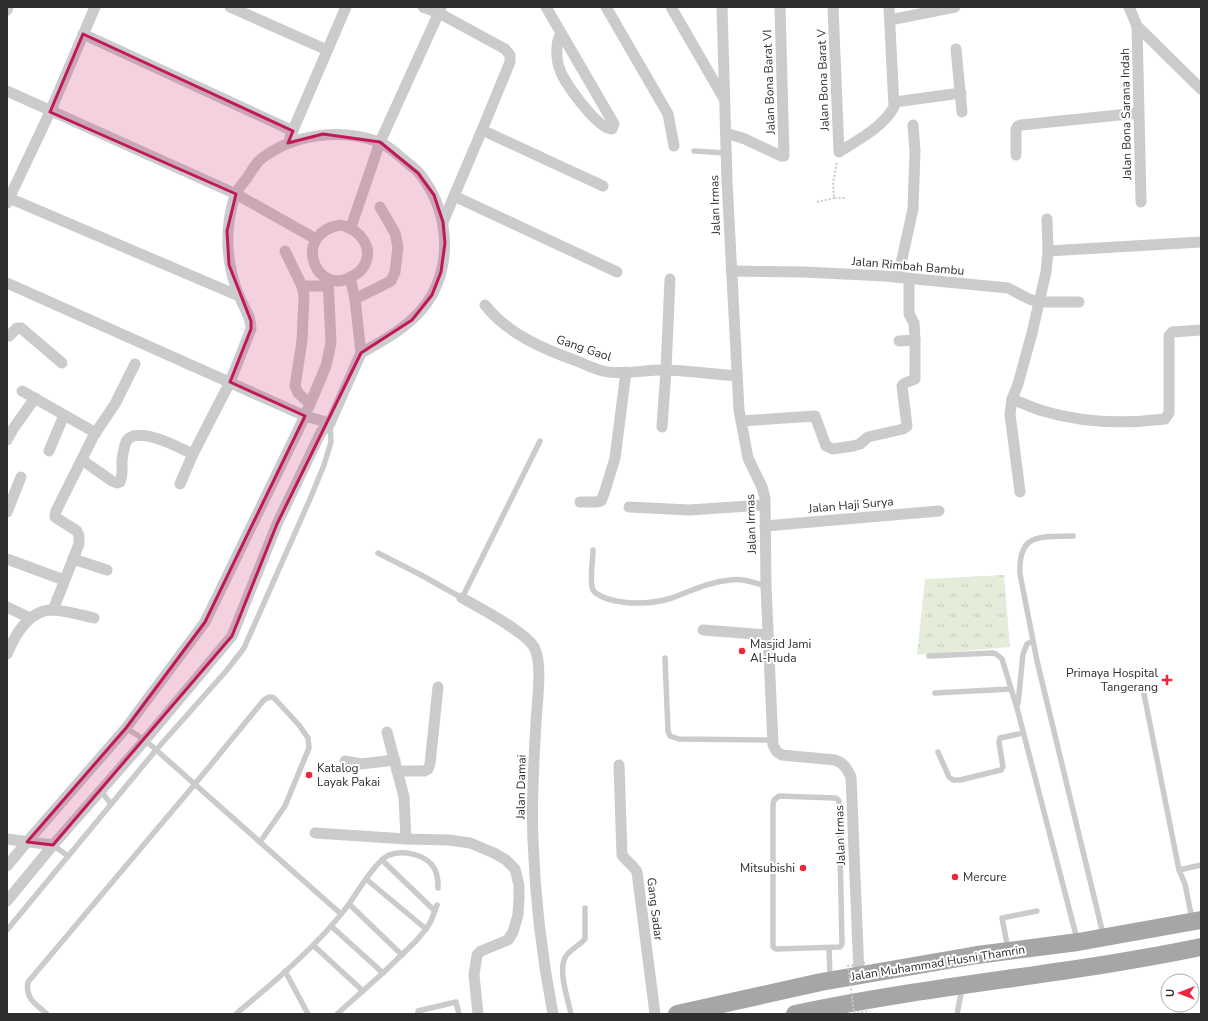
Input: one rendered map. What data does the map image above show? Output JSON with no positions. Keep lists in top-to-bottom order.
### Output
{
  "streets": {
    "main road": ["Jalan Muhammad Husni Thamrin"],
    "street": [
      "Jalan Bona Barat V",
      "Jalan Bona Barat VI",
      "Jalan Bona Sarana Indah",
      "Jalan Irmas",
      "Jalan Rimbah Bambu",
      "Gang Gaol",
      "Jalan Haji Surya",
      "Jalan Damai",
      "Gang Sadar"
    ]
  },
  "crossings": [
    ["Jalan Bona Barat VI", "Jalan Irmas"],
    ["Jalan Irmas", "Jalan Rimbah Bambu"],
    ["Jalan Irmas", "Gang Gaol"],
    ["Jalan Irmas", "Jalan Haji Surya"],
    ["Jalan Irmas", "Jalan Muhammad Husni Thamrin"]
  ],
  "places": {
    "other": [
      "Masjid Jami Al-Huda",
      "Katalog Layak Pakai",
      "Mitsubishi",
      "Mercure"
    ],
    "health": ["Primaya Hospital Tangerang"]
  },
  "north": "left"
}
